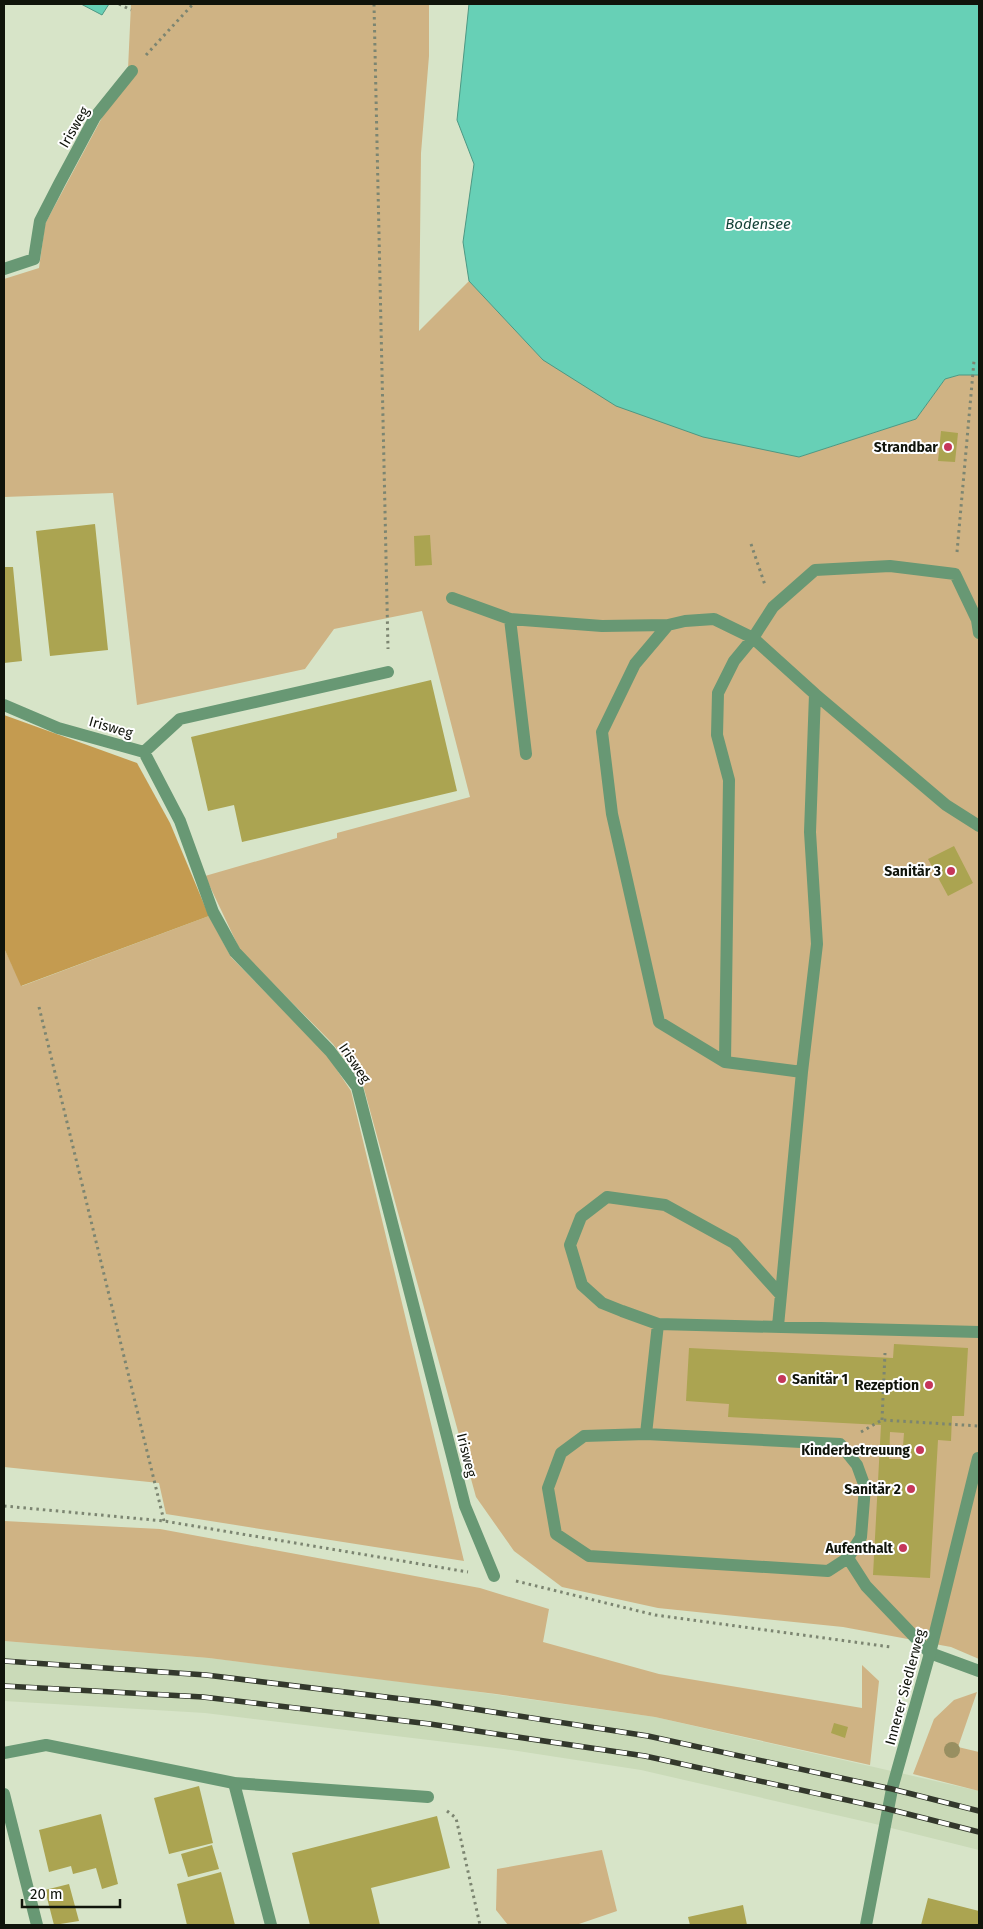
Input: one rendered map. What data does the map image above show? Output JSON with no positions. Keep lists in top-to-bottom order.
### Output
{
  "streets": {
    "street": ["Irisweg", "Innerer Siedlerweg"]
  },
  "water": ["Bodensee"],
  "places": [
    "Strandbar",
    "Sanitär 3",
    "Sanitär 1",
    "Rezeption",
    "Kinderbetreuung",
    "Sanitär 2",
    "Aufenthalt"
  ],
  "scale_bar": "20 m"
}
